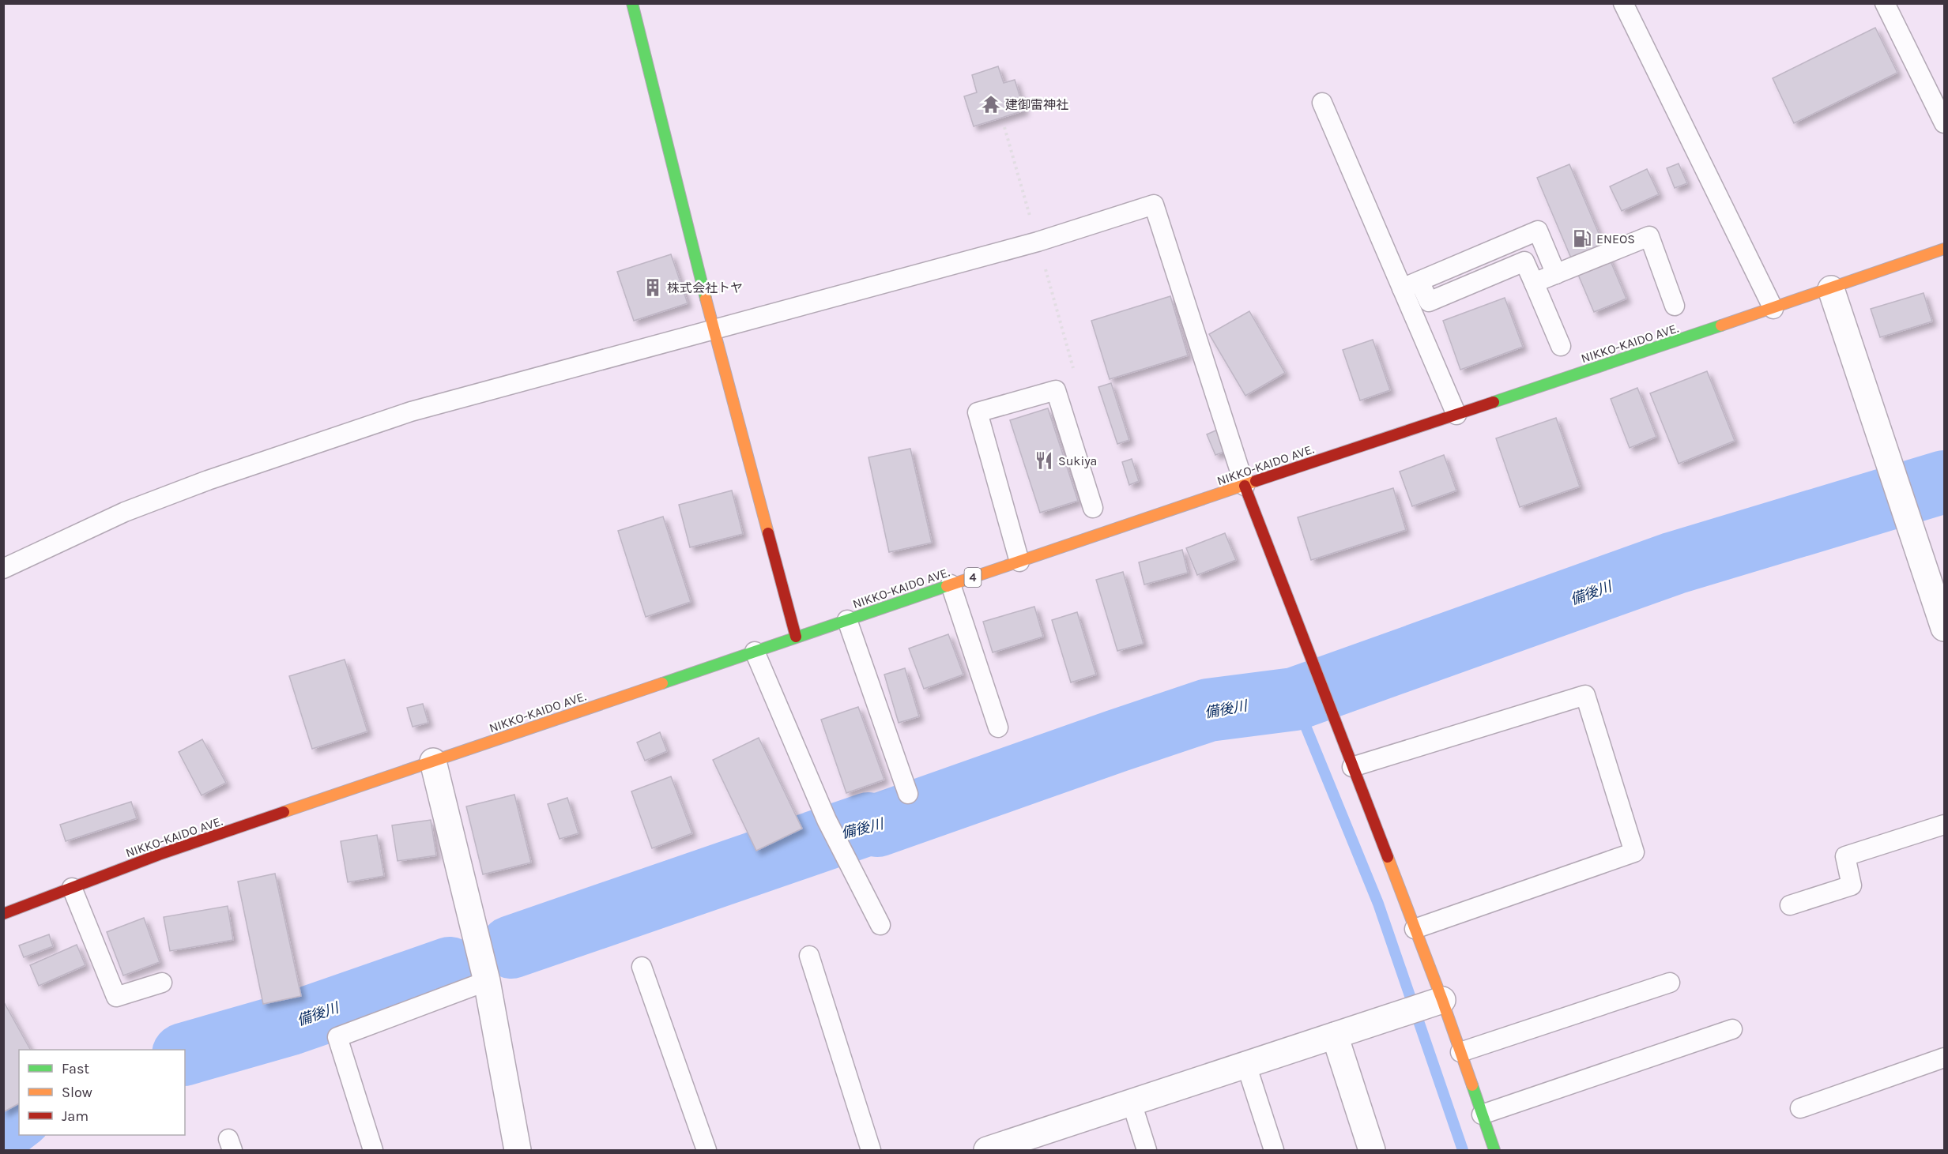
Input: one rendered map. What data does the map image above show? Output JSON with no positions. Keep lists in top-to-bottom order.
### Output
{
  "streets": {
    "main road": ["NIKKO-KAIDO AVE.", "4"]
  },
  "water": ["備後川"],
  "places": {
    "temple": ["建御雷神社"],
    "fuel station": ["ENEOS"],
    "building": ["株式会社トヤ"],
    "restaurant": ["Sukiya"]
  },
  "legend": ["Fast", "Slow", "Jam"]
}
